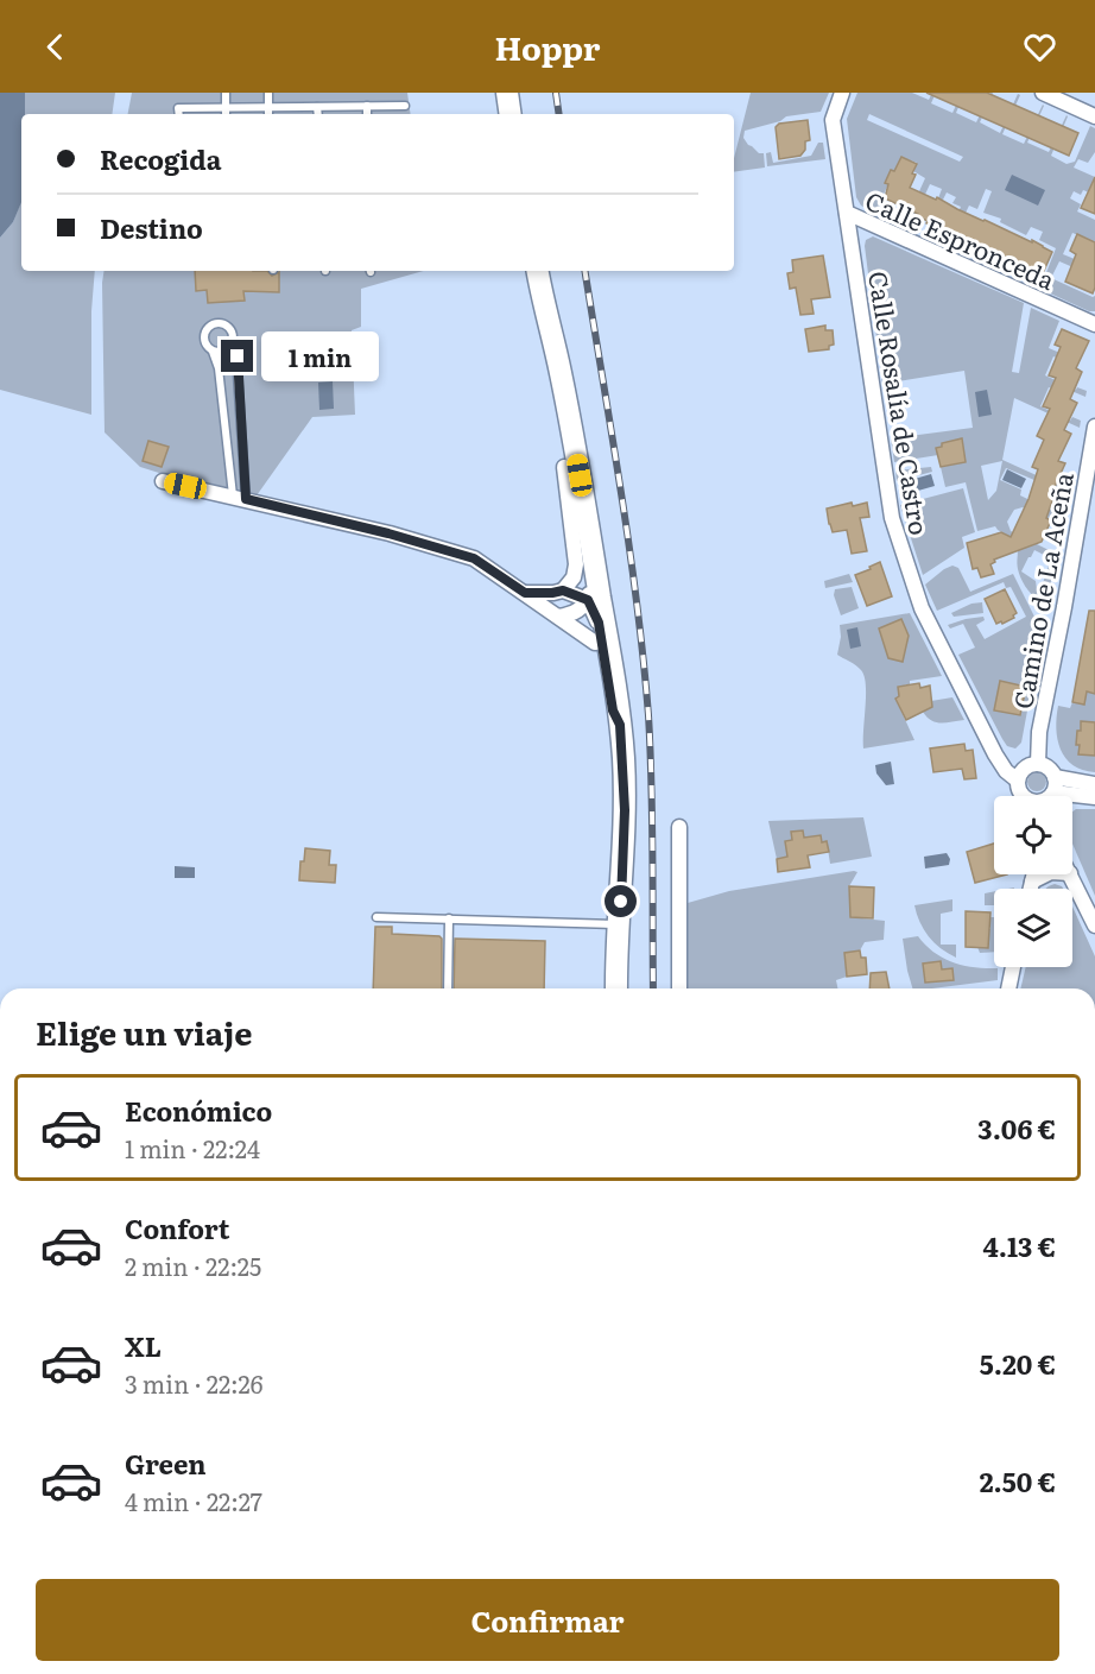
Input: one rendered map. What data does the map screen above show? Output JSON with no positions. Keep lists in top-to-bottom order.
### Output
{
  "streets": {
    "street": ["Calle Espronceda", "Calle Rosalía de Castro", "Camino de La Aceña"]
  },
  "crossings": [
    ["Calle Espronceda", "Calle Rosalía de Castro"]
  ],
  "page": {
    "header": "Hoppr",
    "banner": ["Recogida", "Destino"],
    "bubble": "1 min",
    "heading": "Elige un viaje",
    "list": [
      {
        "name": "Económico",
        "note": "1 min · 22:24",
        "value": "3.06 €"
      },
      {
        "name": "Confort",
        "note": "2 min · 22:25",
        "value": "4.13 €"
      },
      {
        "name": "XL",
        "note": "3 min · 22:26",
        "value": "5.20 €"
      },
      {
        "name": "Green",
        "note": "4 min · 22:27",
        "value": "2.50 €"
      }
    ],
    "buttons": "Confirmar"
  }
}
